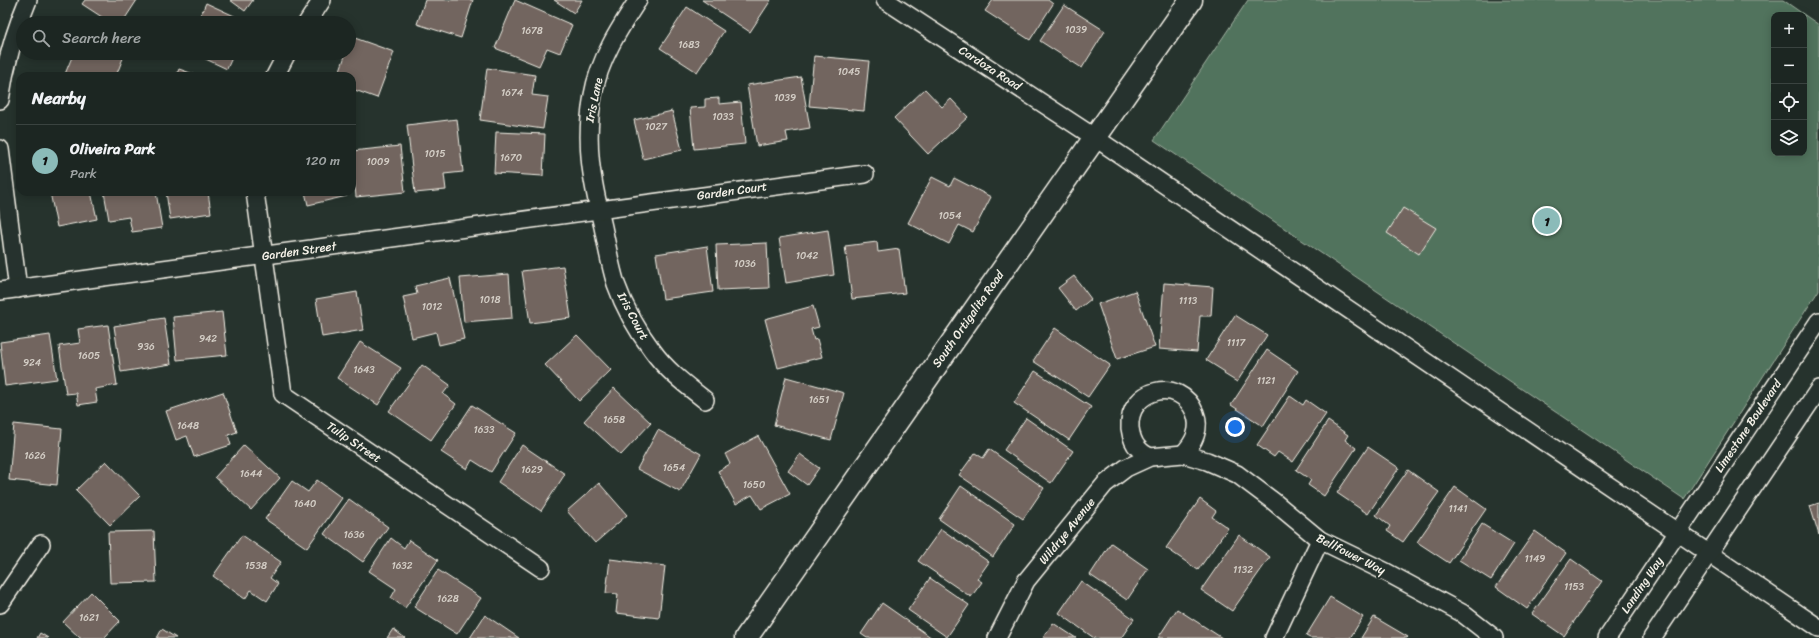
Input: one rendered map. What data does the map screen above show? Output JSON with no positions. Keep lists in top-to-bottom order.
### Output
{
  "streets": {
    "street": [
      "Cardoza Road",
      "Iris Lane",
      "Garden Court",
      "Garden Street",
      "Iris Court",
      "South Ortigalita Road",
      "Limestone Boulevard",
      "Tulip Street",
      "Wildrye Avenue",
      "Bellfower Way",
      "Landing Way"
    ]
  },
  "crossings": [
    ["Cardoza Road", "South Ortigalita Road"],
    ["Cardoza Road", "Limestone Boulevard"],
    ["Cardoza Road", "Landing Way"],
    ["Iris Lane", "Garden Court"],
    ["Iris Lane", "Garden Street"],
    ["Iris Lane", "Iris Court"],
    ["Garden Court", "Garden Street"],
    ["Garden Court", "Iris Court"],
    ["Garden Street", "Iris Court"],
    ["Garden Street", "Tulip Street"],
    ["Limestone Boulevard", "Landing Way"],
    ["Wildrye Avenue", "Bellfower Way"]
  ],
  "house_numbers": [
    "1039",
    "1678",
    "1683",
    "1045",
    "1674",
    "1039",
    "1033",
    "1027",
    "1015",
    "1670",
    "1009",
    "1054",
    "1042",
    "1036",
    "1018",
    "1113",
    "1012",
    "942",
    "1117",
    "936",
    "1605",
    "924",
    "1643",
    "1121",
    "1651",
    "1658",
    "1648",
    "1633",
    "1626",
    "1654",
    "1629",
    "1644",
    "1650",
    "1640",
    "1141",
    "1636",
    "1149",
    "1538",
    "1632",
    "1132",
    "1153",
    "1628",
    "1621"
  ],
  "page": {
    "map_buttons": ["+", "−"],
    "search": "Search here",
    "heading": "Nearby",
    "list": [
      {
        "mark": "1",
        "name": "Oliveira Park",
        "note": "Park",
        "value": "120 m"
      }
    ],
    "pins": "1"
  }
}
